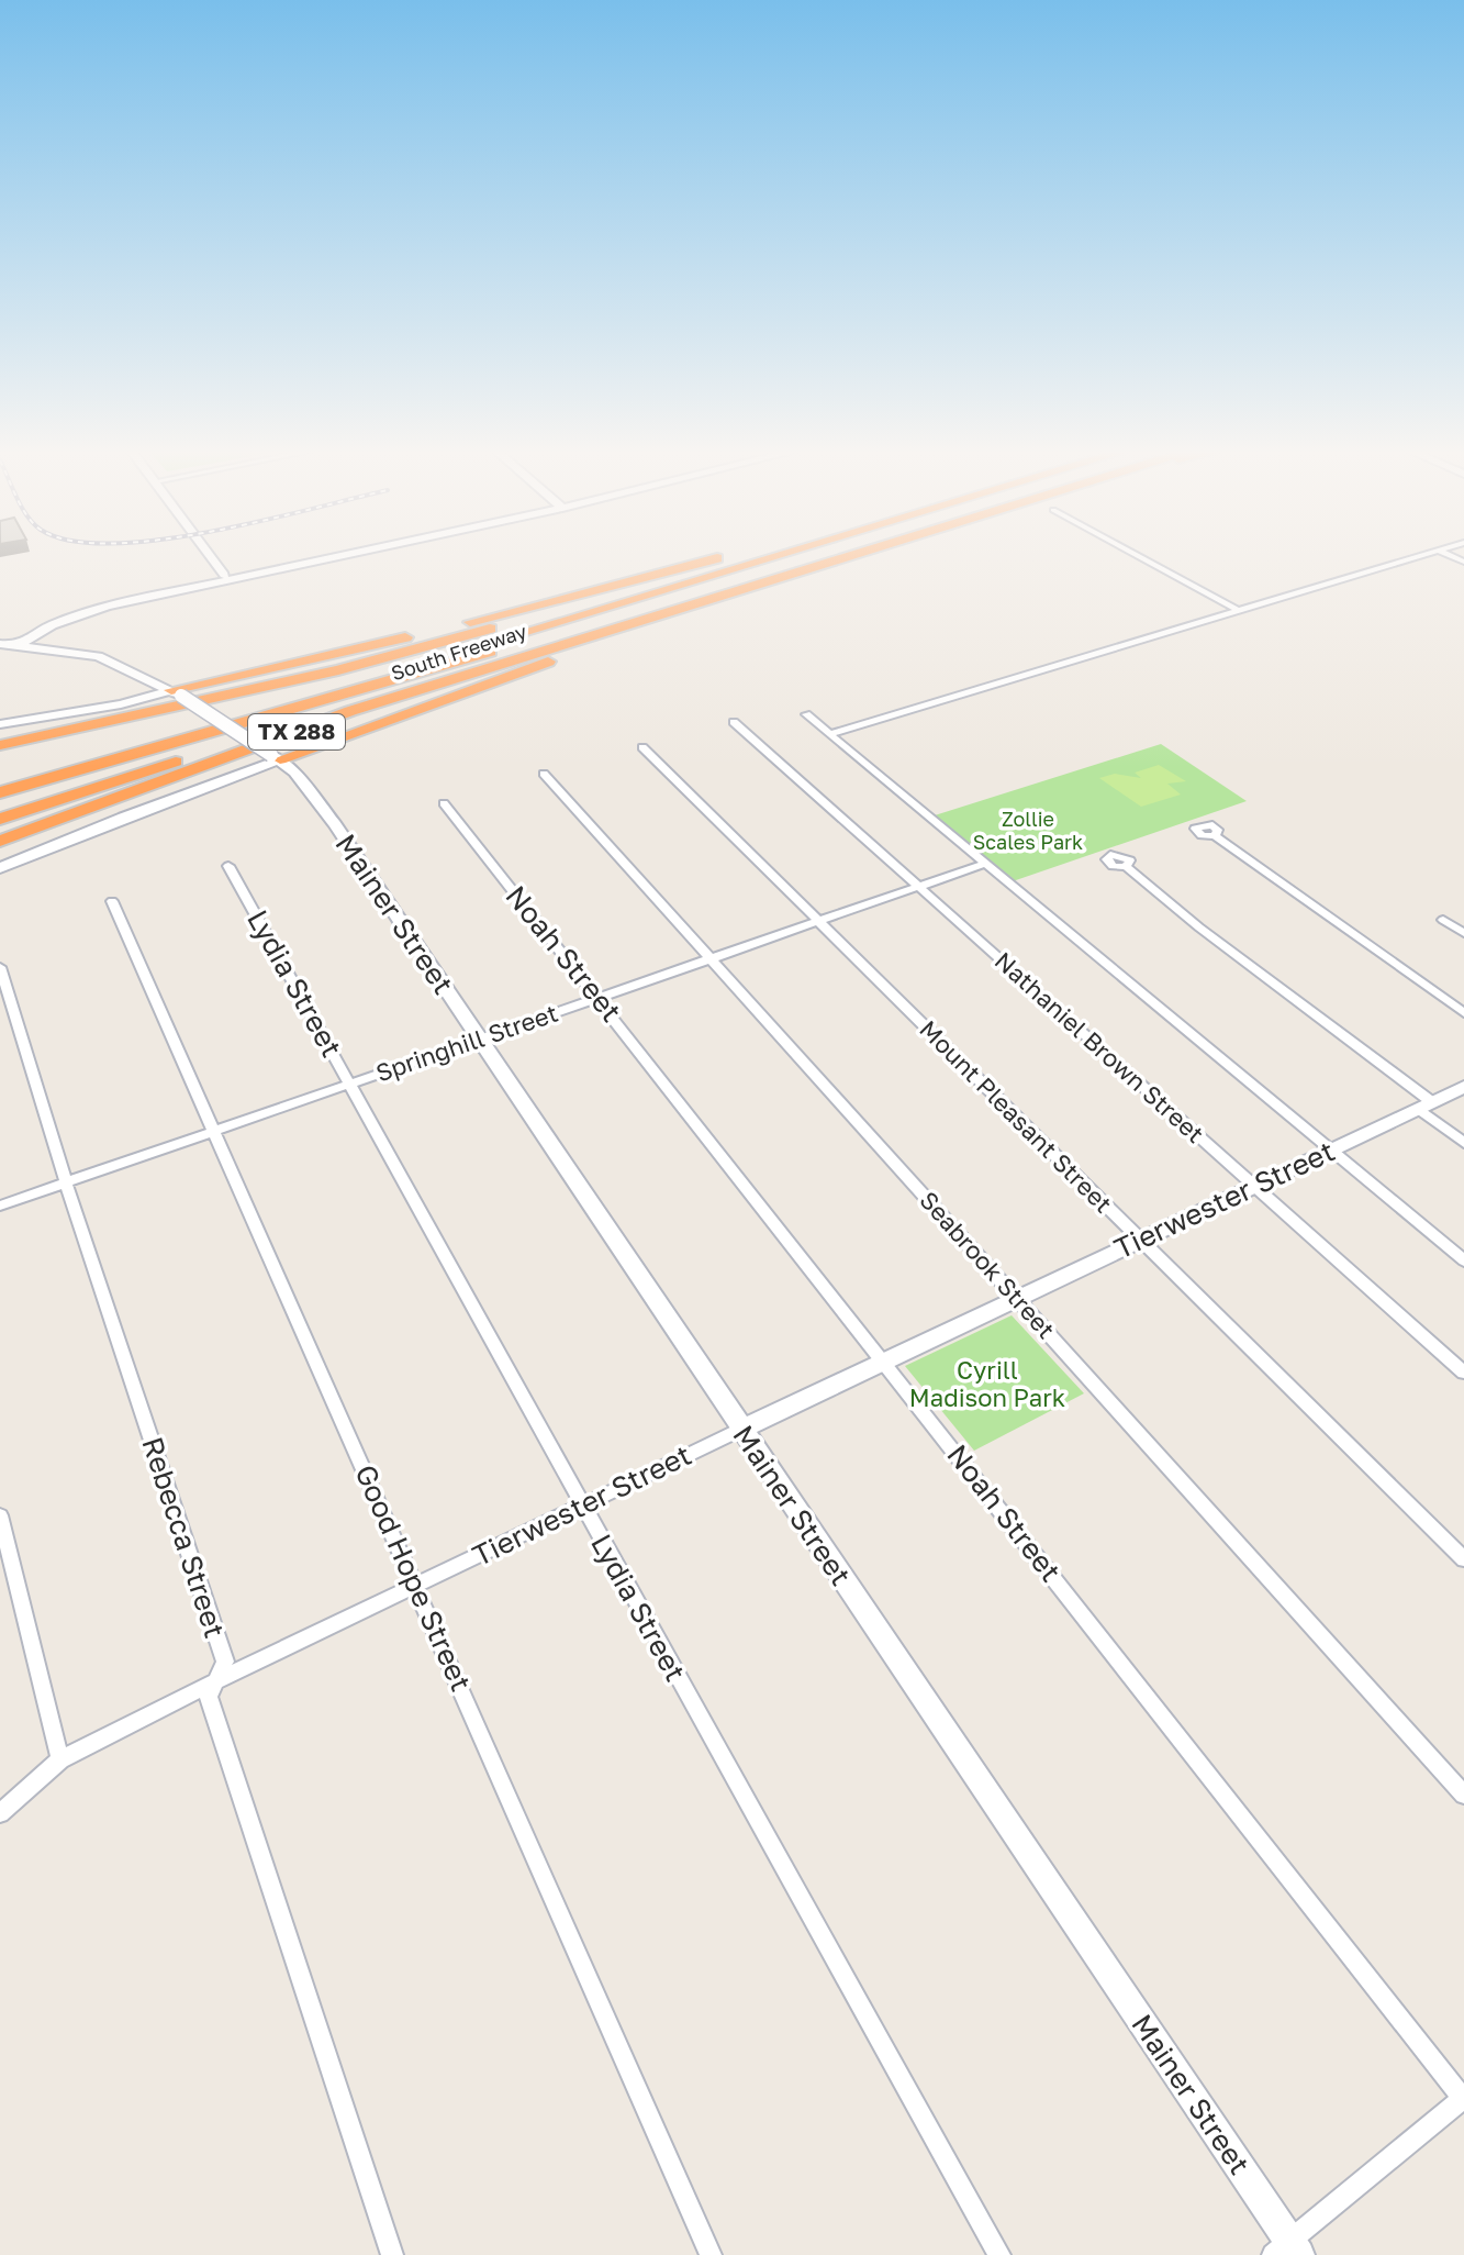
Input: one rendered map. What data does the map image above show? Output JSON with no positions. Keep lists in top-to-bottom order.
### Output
{
  "streets": {
    "highway": ["South Freeway", "TX 288"],
    "street": [
      "Mainer Street",
      "Noah Street",
      "Lydia Street",
      "Springhill Street",
      "Nathaniel Brown Street",
      "Mount Pleasant Street",
      "Tierwester Street",
      "Seabrook Street",
      "Rebecca Street",
      "Good Hope Street"
    ]
  },
  "crossings": [
    ["Mainer Street", "Springhill Street"],
    ["Mainer Street", "Tierwester Street"],
    ["Noah Street", "Springhill Street"],
    ["Noah Street", "Tierwester Street"],
    ["Lydia Street", "Springhill Street"],
    ["Lydia Street", "Tierwester Street"],
    ["Springhill Street", "Nathaniel Brown Street"],
    ["Springhill Street", "Mount Pleasant Street"],
    ["Springhill Street", "Seabrook Street"],
    ["Springhill Street", "Rebecca Street"],
    ["Springhill Street", "Good Hope Street"],
    ["Nathaniel Brown Street", "Tierwester Street"],
    ["Mount Pleasant Street", "Tierwester Street"],
    ["Tierwester Street", "Seabrook Street"],
    ["Tierwester Street", "Rebecca Street"],
    ["Tierwester Street", "Good Hope Street"]
  ],
  "parks": ["Zollie Scales Park", "Cyrill Madison Park"]
}
